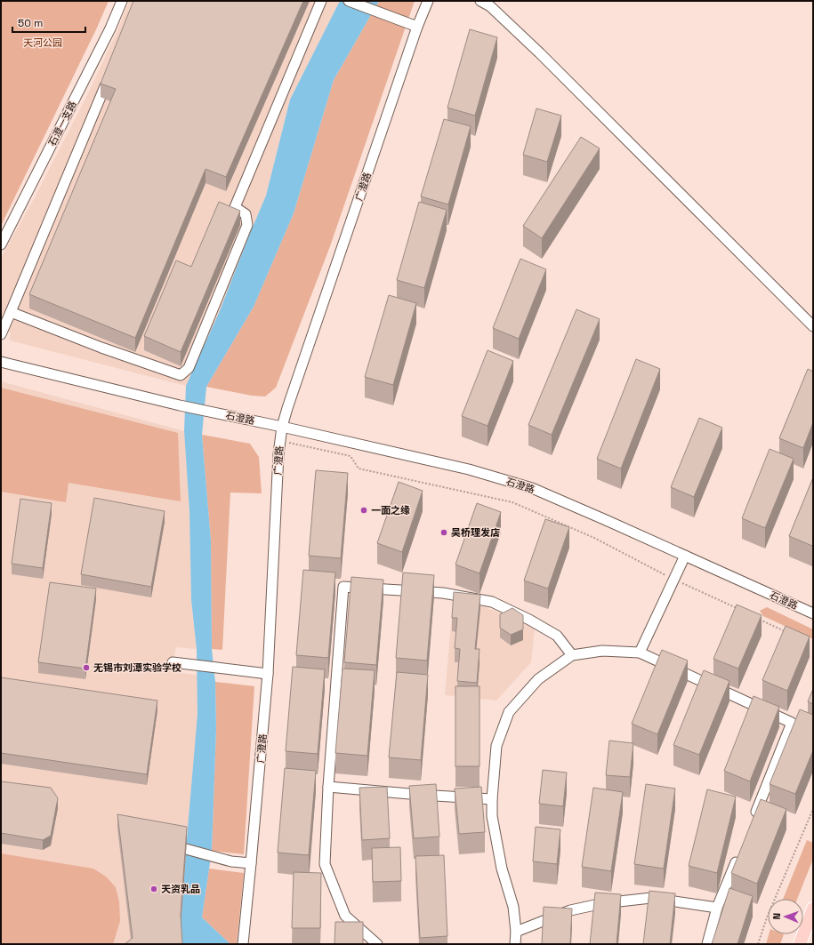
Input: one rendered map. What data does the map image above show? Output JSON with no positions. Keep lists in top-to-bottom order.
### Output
{
  "streets": {
    "street": ["石澄一支路", "广澄路", "石澄路"]
  },
  "crossings": [
    ["广澄路", "石澄路"]
  ],
  "parks": ["天河公园"],
  "places": [
    "一面之缘",
    "吴桥理发店",
    "无锡市刘潭实验学校",
    "天资乳品"
  ],
  "scale_bar": "50 m",
  "north": "left"
}
